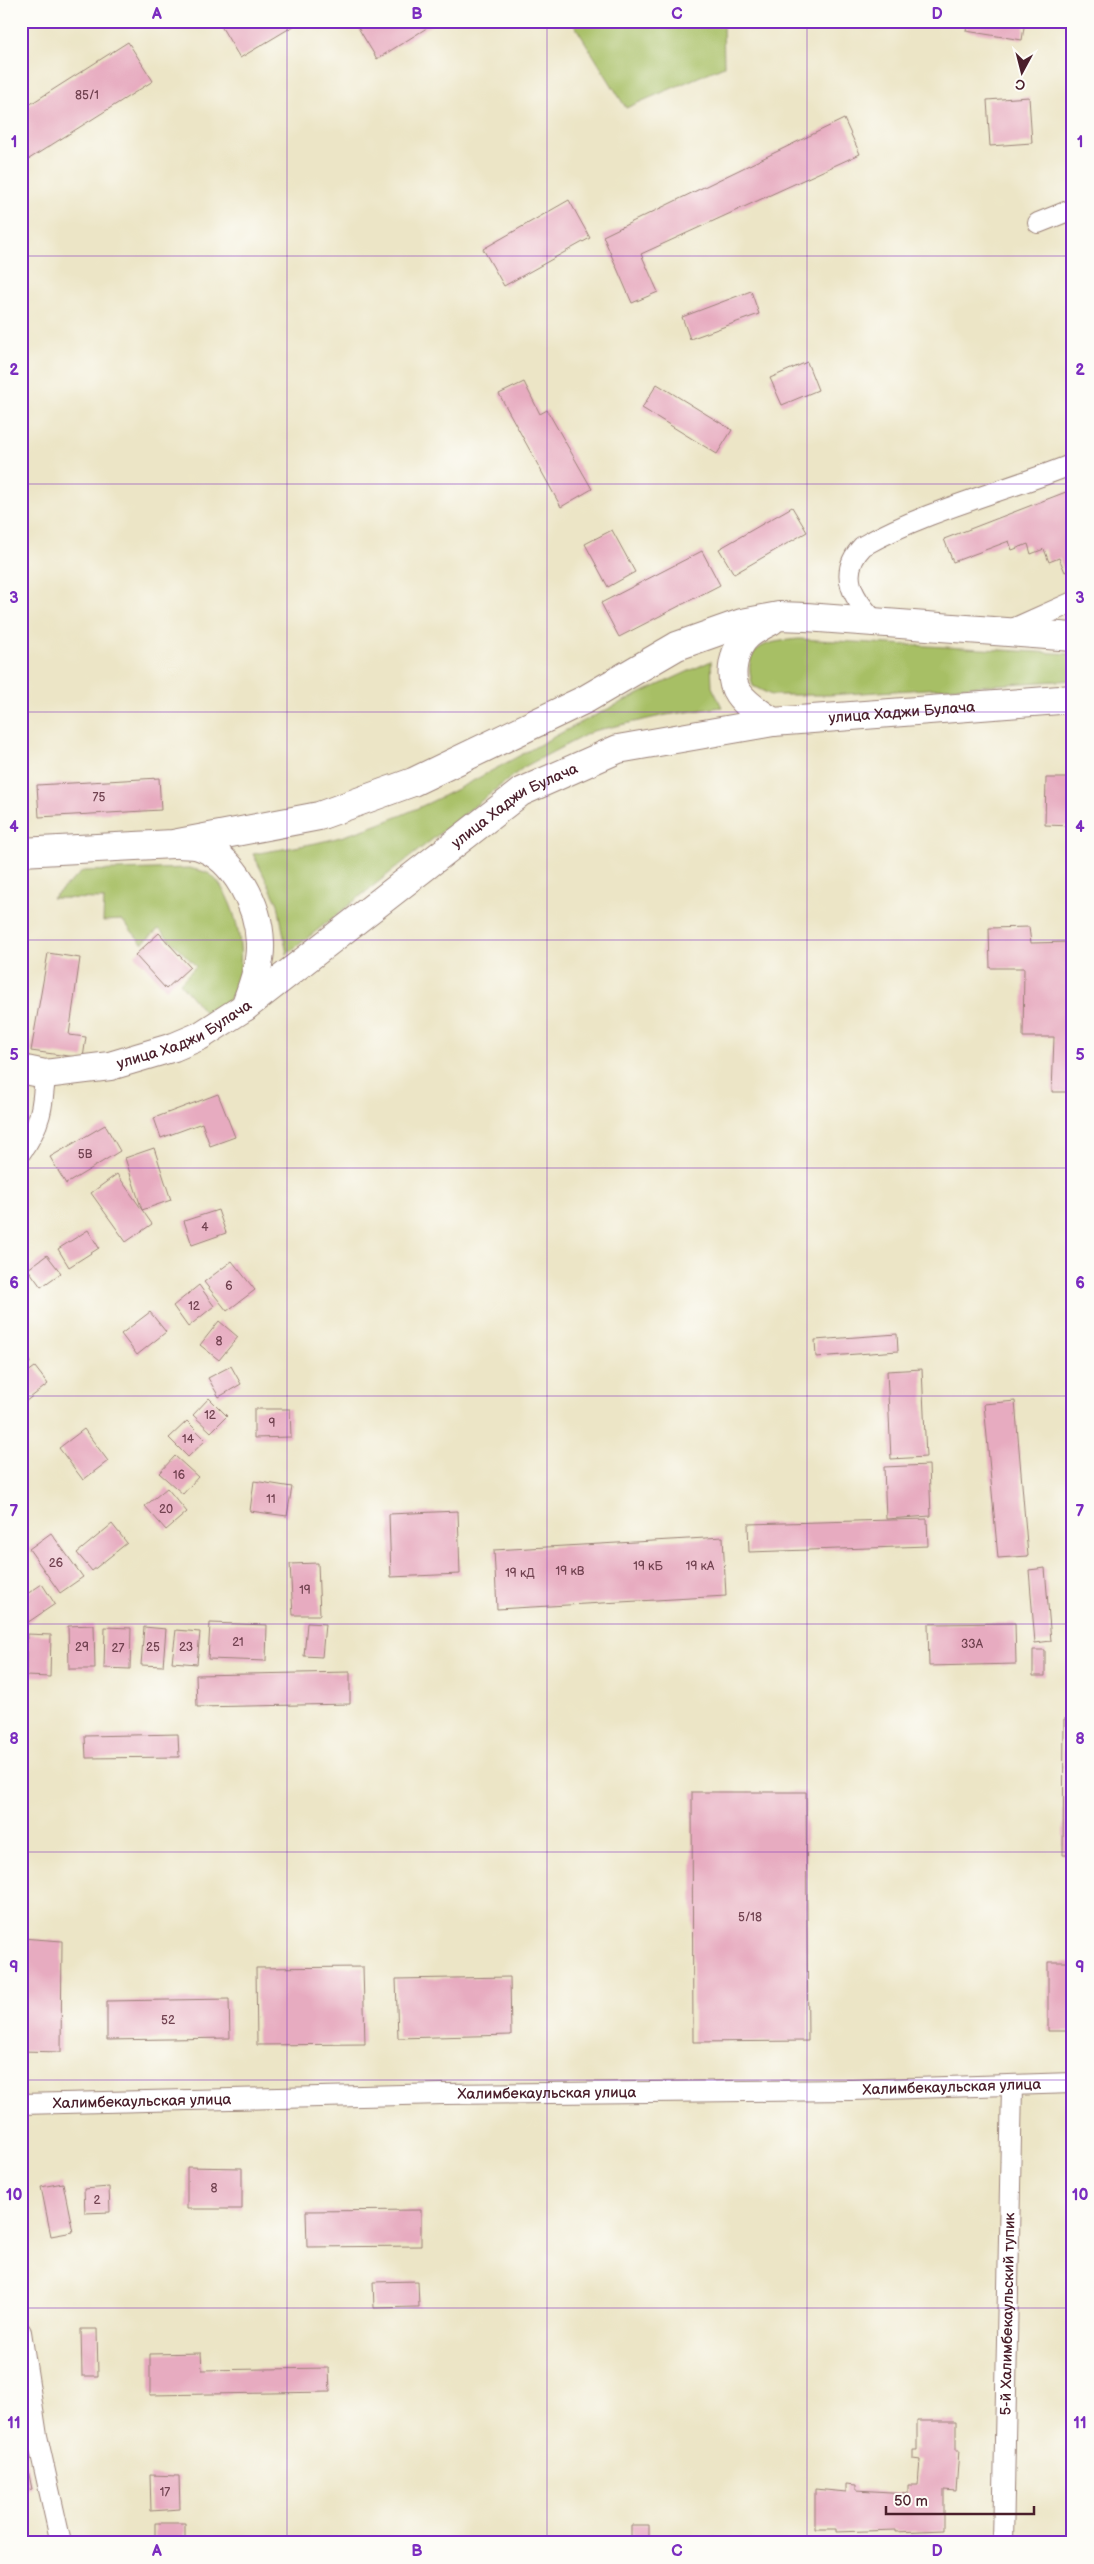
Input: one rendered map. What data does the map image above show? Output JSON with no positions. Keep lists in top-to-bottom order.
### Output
{
  "streets": {
    "main road": ["улица Хаджи Булача"],
    "street": ["Халимбекаульская улица", "5-й Халимбекаульский тупик"]
  },
  "crossings": [
    ["Халимбекаульская улица", "5-й Халимбекаульский тупик"]
  ],
  "house_numbers": [
    "85/1",
    "75",
    "5В",
    "4",
    "6",
    "12",
    "8",
    "12",
    "9",
    "14",
    "16",
    "11",
    "20",
    "26",
    "19 кБ",
    "19 кА",
    "19 кВ",
    "19 кД",
    "19",
    "21",
    "33А",
    "29",
    "25",
    "23",
    "27",
    "5/18",
    "52",
    "8",
    "2",
    "17"
  ],
  "scale_bar": "50 m",
  "north": "bottom",
  "grid": {
    "columns": [
      "A",
      "B",
      "C",
      "D"
    ],
    "rows": [
      "1",
      "2",
      "3",
      "4",
      "5",
      "6",
      "7",
      "8",
      "9",
      "10",
      "11"
    ]
  }
}
